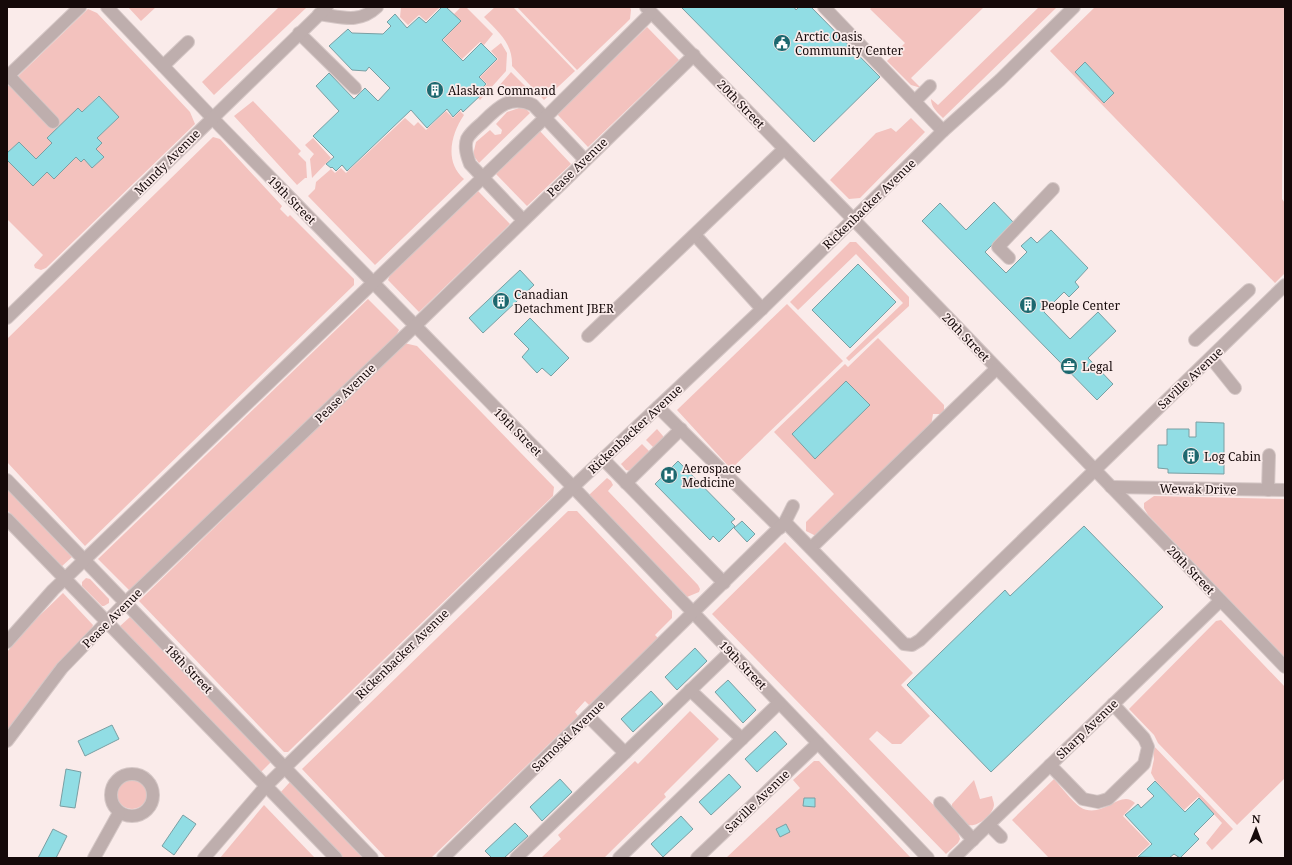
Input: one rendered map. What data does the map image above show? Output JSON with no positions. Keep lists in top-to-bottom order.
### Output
{
  "streets": {
    "street": [
      "20th Street",
      "Mundy Avenue",
      "Pease Avenue",
      "19th Street",
      "Rickenbacker Avenue",
      "Saville Avenue",
      "Wewak Drive",
      "18th Street",
      "Sharp Avenue",
      "Sarnoski Avenue"
    ]
  },
  "crossings": [
    ["20th Street", "Pease Avenue"],
    ["20th Street", "Rickenbacker Avenue"],
    ["20th Street", "Saville Avenue"],
    ["20th Street", "Wewak Drive"],
    ["20th Street", "Sharp Avenue"],
    ["Mundy Avenue", "19th Street"],
    ["Pease Avenue", "19th Street"],
    ["Pease Avenue", "18th Street"],
    ["19th Street", "Rickenbacker Avenue"],
    ["19th Street", "Saville Avenue"],
    ["19th Street", "Sarnoski Avenue"],
    ["Rickenbacker Avenue", "Saville Avenue"],
    ["Rickenbacker Avenue", "18th Street"],
    ["Saville Avenue", "Sarnoski Avenue"]
  ],
  "places": {
    "public building": ["Arctic Oasis Community Center"],
    "building": [
      "Alaskan Command",
      "Canadian Detachment JBER",
      "People Center",
      "Log Cabin"
    ],
    "office": ["Legal"],
    "hospital": ["Aerospace Medicine"]
  },
  "north": "top"
}
